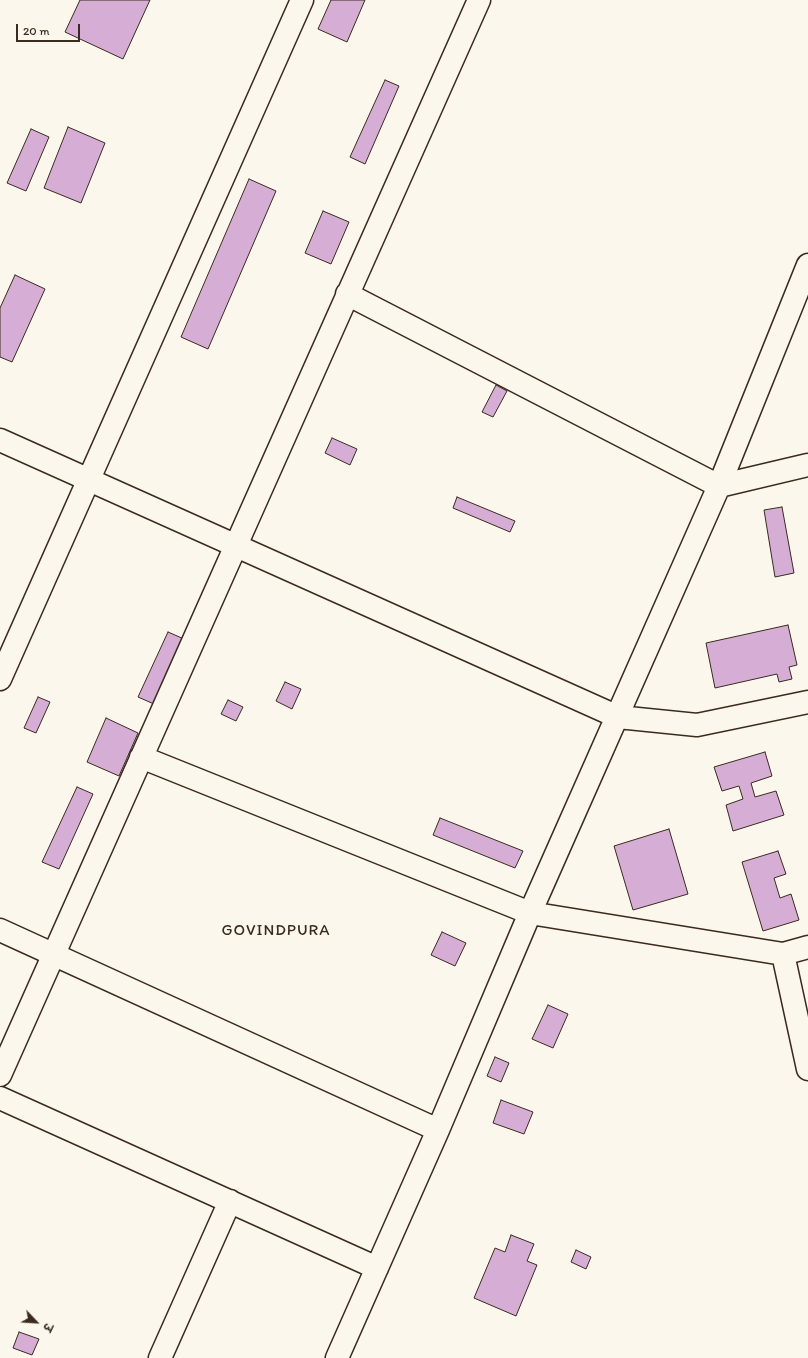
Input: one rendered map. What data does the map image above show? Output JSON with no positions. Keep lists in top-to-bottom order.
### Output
{
  "districts": ["GOVINDPURA"],
  "scale_bar": "20 m",
  "north": "bottom right"
}
